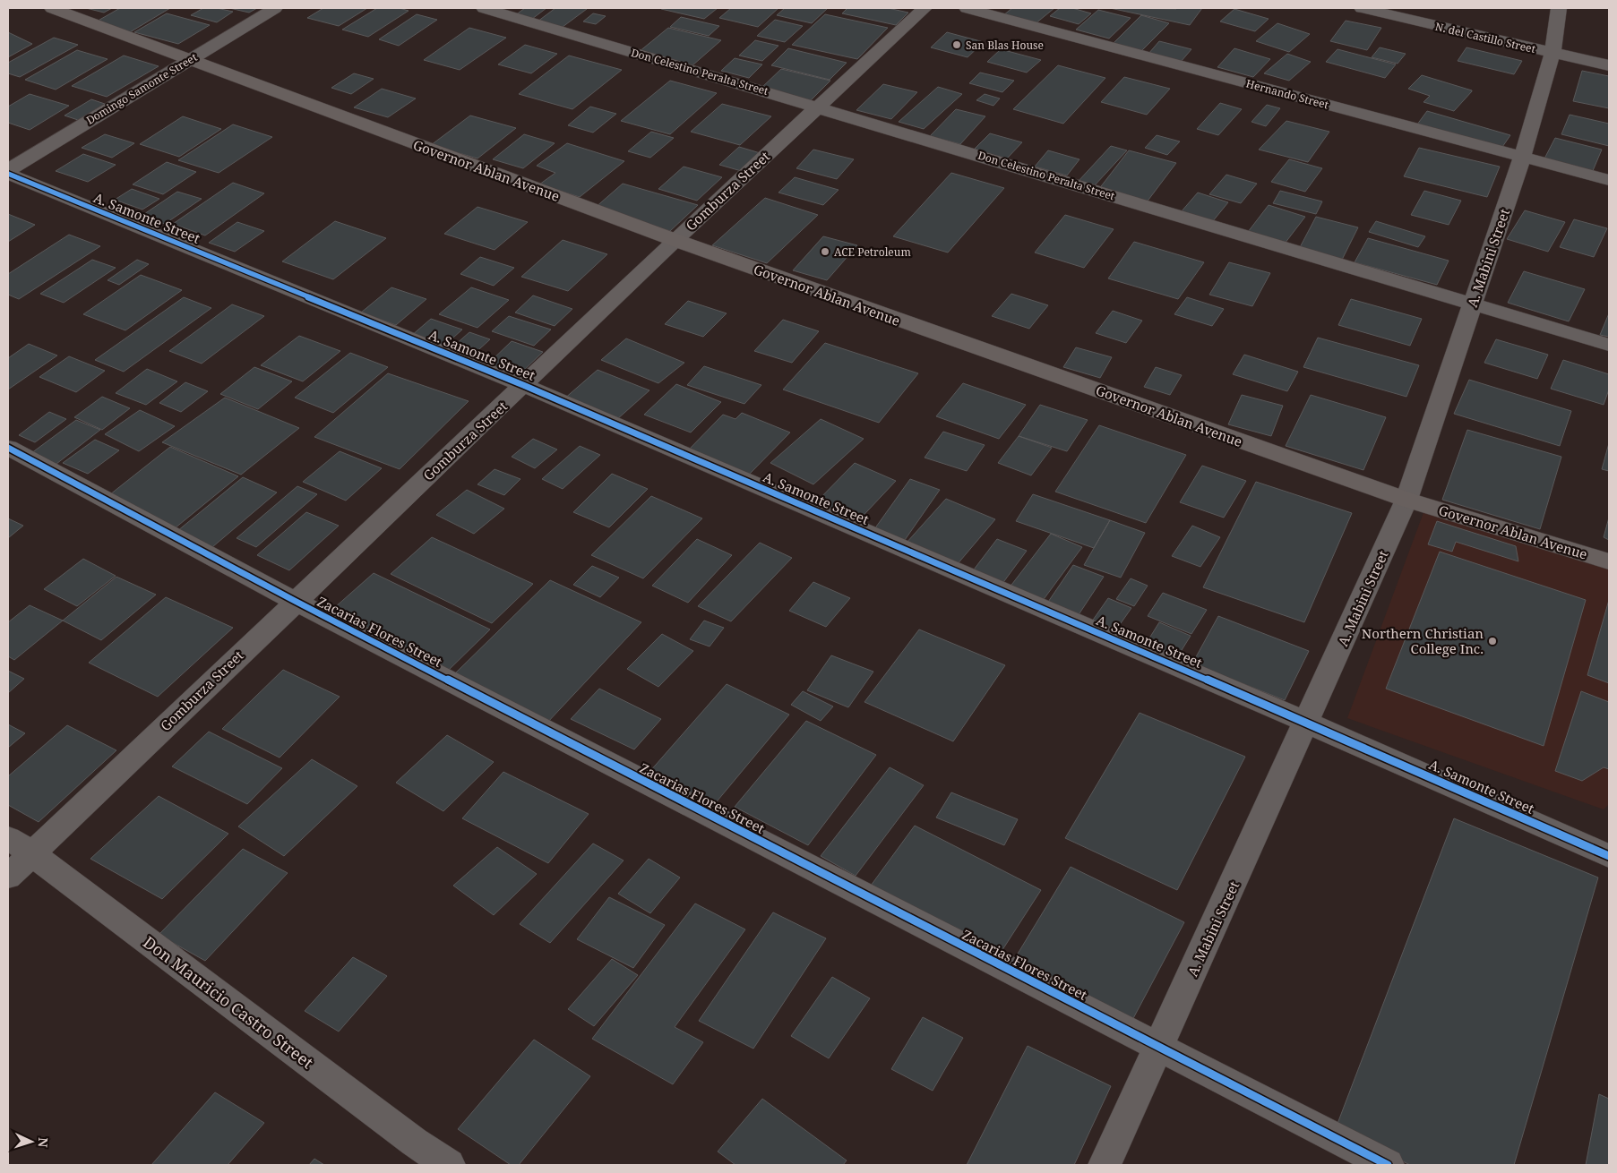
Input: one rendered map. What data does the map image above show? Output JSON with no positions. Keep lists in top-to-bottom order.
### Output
{
  "streets": {
    "main road": ["Governor Ablan Avenue"],
    "street": [
      "N. del Castillo Street",
      "Don Celestino Peralta Street",
      "Domingo Samonte Street",
      "Hernando Street",
      "Gomburza Street",
      "A. Samonte Street",
      "A. Mabini Street",
      "Zacarias Flores Street",
      "Don Mauricio Castro Street"
    ]
  },
  "crossings": [
    ["N. del Castillo Street", "A. Mabini Street"],
    ["Don Celestino Peralta Street", "Gomburza Street"],
    ["Don Celestino Peralta Street", "A. Mabini Street"],
    ["Domingo Samonte Street", "Governor Ablan Avenue"],
    ["Hernando Street", "A. Mabini Street"],
    ["Governor Ablan Avenue", "Gomburza Street"],
    ["Governor Ablan Avenue", "A. Mabini Street"],
    ["Gomburza Street", "A. Samonte Street"],
    ["Gomburza Street", "Zacarias Flores Street"],
    ["Gomburza Street", "Don Mauricio Castro Street"],
    ["A. Samonte Street", "A. Mabini Street"],
    ["A. Mabini Street", "Zacarias Flores Street"]
  ],
  "places": ["San Blas House", "ACE Petroleum", "Northern Christian College Inc."],
  "north": "right"
}
